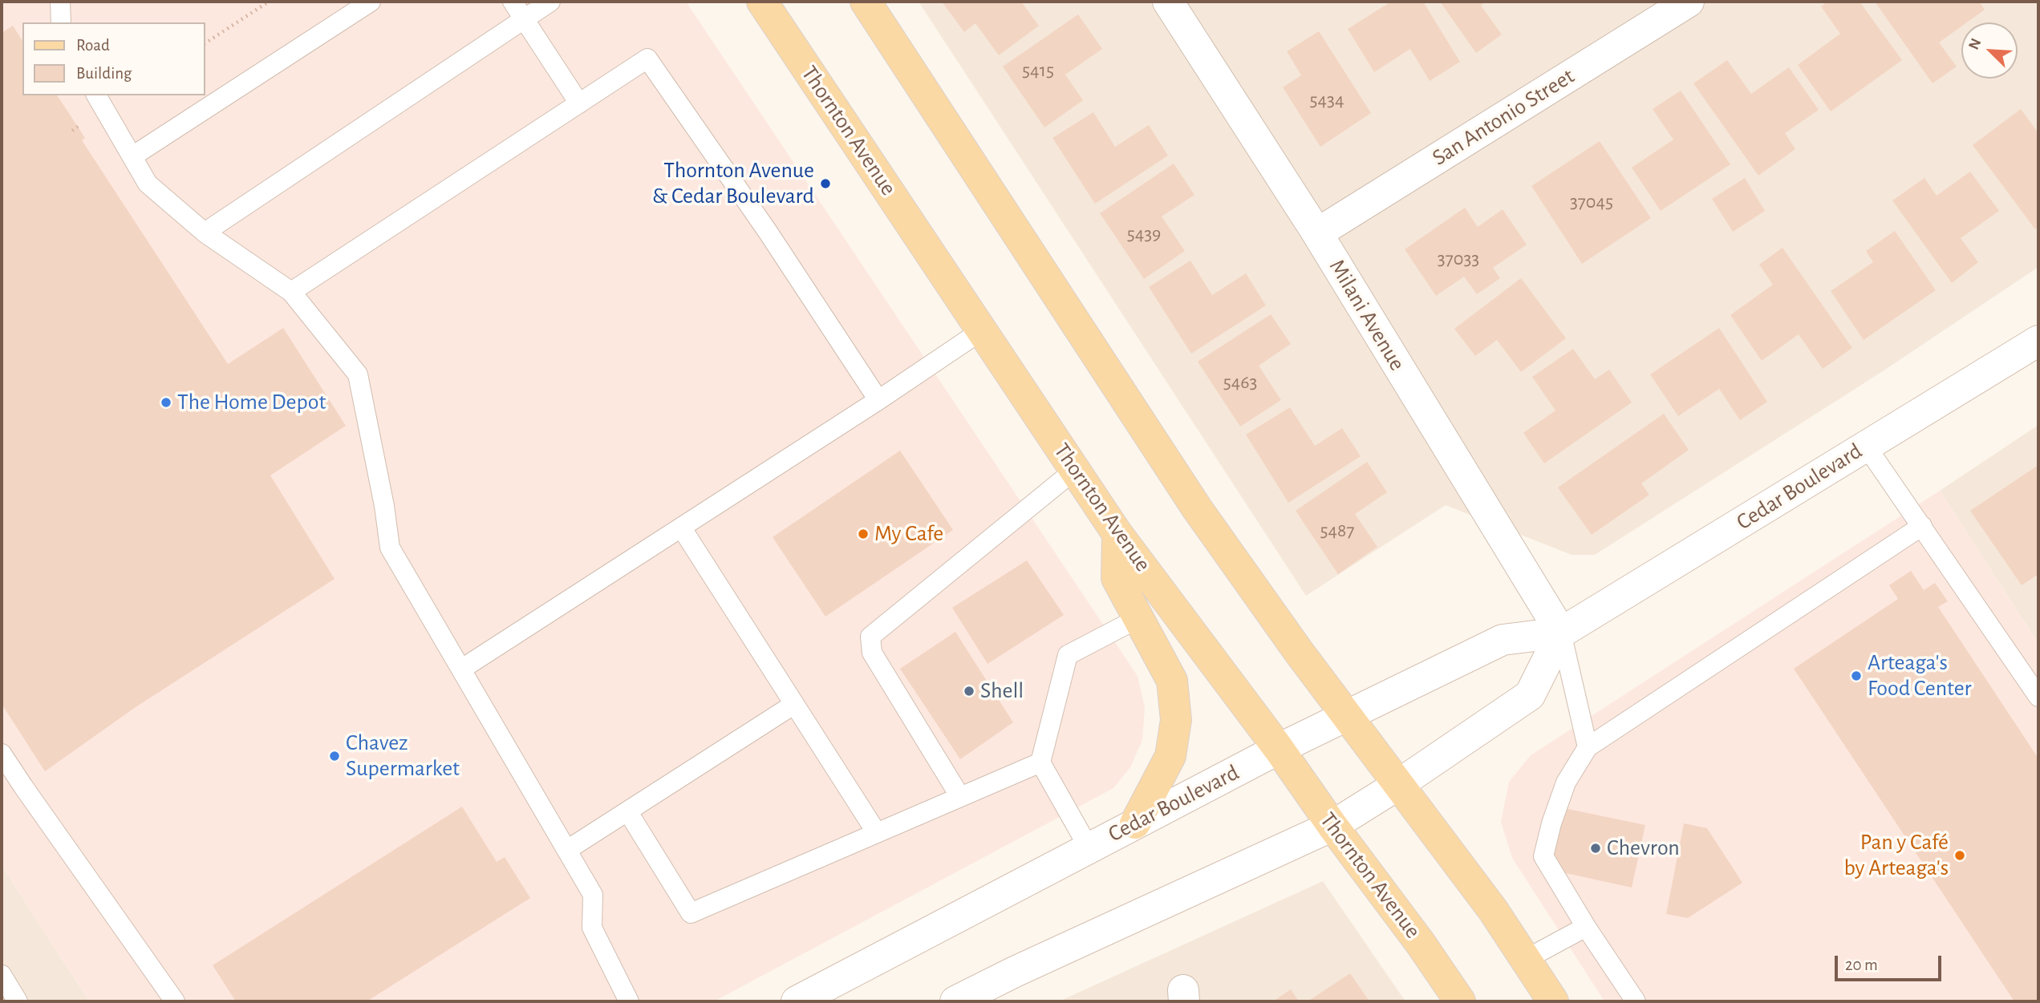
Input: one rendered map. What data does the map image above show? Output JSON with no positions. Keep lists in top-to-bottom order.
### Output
{
  "streets": {
    "main road": [
      "San Antonio Street",
      "Thornton Avenue",
      "Milani Avenue",
      "Cedar Boulevard"
    ]
  },
  "crossings": [
    ["San Antonio Street", "Milani Avenue"],
    ["Thornton Avenue", "Cedar Boulevard"],
    ["Milani Avenue", "Cedar Boulevard"]
  ],
  "places": [
    "Thornton Avenue & Cedar Boulevard",
    "The Home Depot",
    "My Cafe",
    "Arteaga's Food Center",
    "Shell",
    "Chavez Supermarket",
    "Chevron",
    "Pan y Café by Arteaga's"
  ],
  "house_numbers": [
    "5415",
    "5434",
    "37045",
    "5439",
    "37033",
    "5463",
    "5487"
  ],
  "legend": ["Road", "Building"],
  "scale_bar": "20 m",
  "north": "top left"
}
